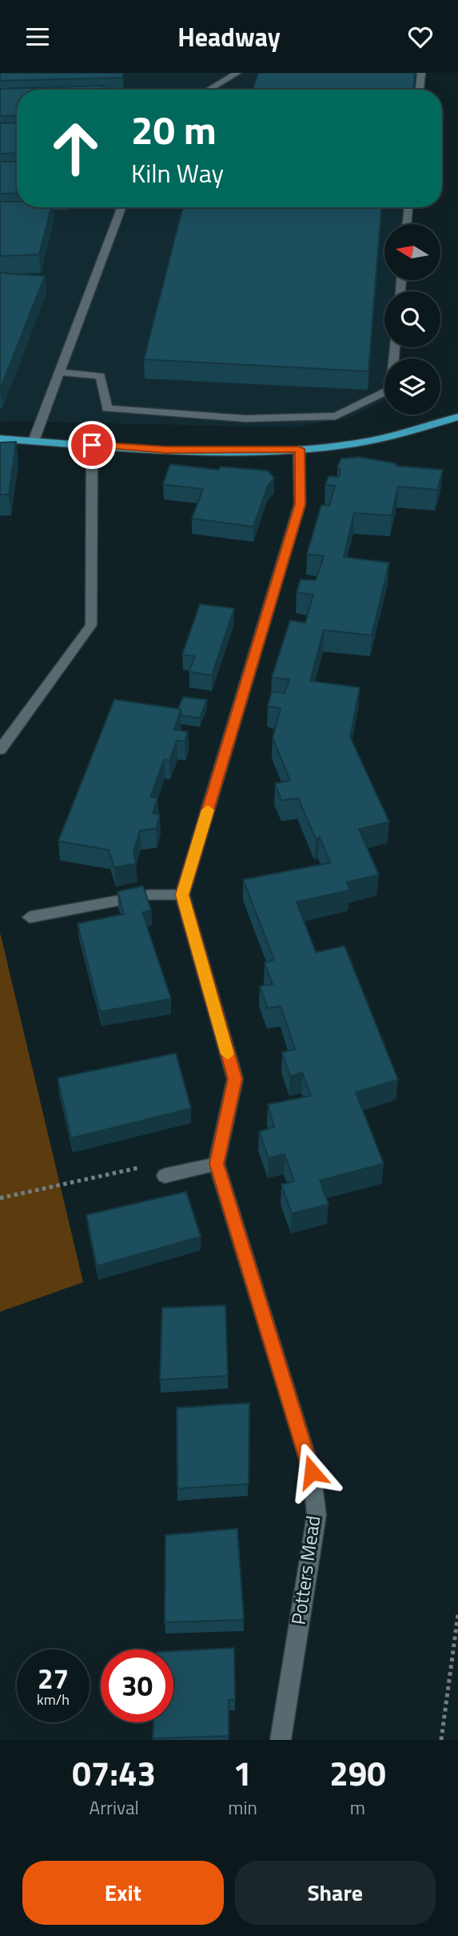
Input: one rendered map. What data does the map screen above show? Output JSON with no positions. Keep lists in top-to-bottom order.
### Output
{
  "streets": {
    "street": ["Potters Mead"]
  },
  "north": "left",
  "page": {
    "header": "Headway",
    "turn": ["20 m", "Kiln Way"],
    "speed": "27 km/h",
    "limit": "30",
    "eta": [
      "07:43",
      "Arrival",
      "1",
      "min",
      "290",
      "m"
    ],
    "buttons": ["Exit", "Share"]
  }
}
